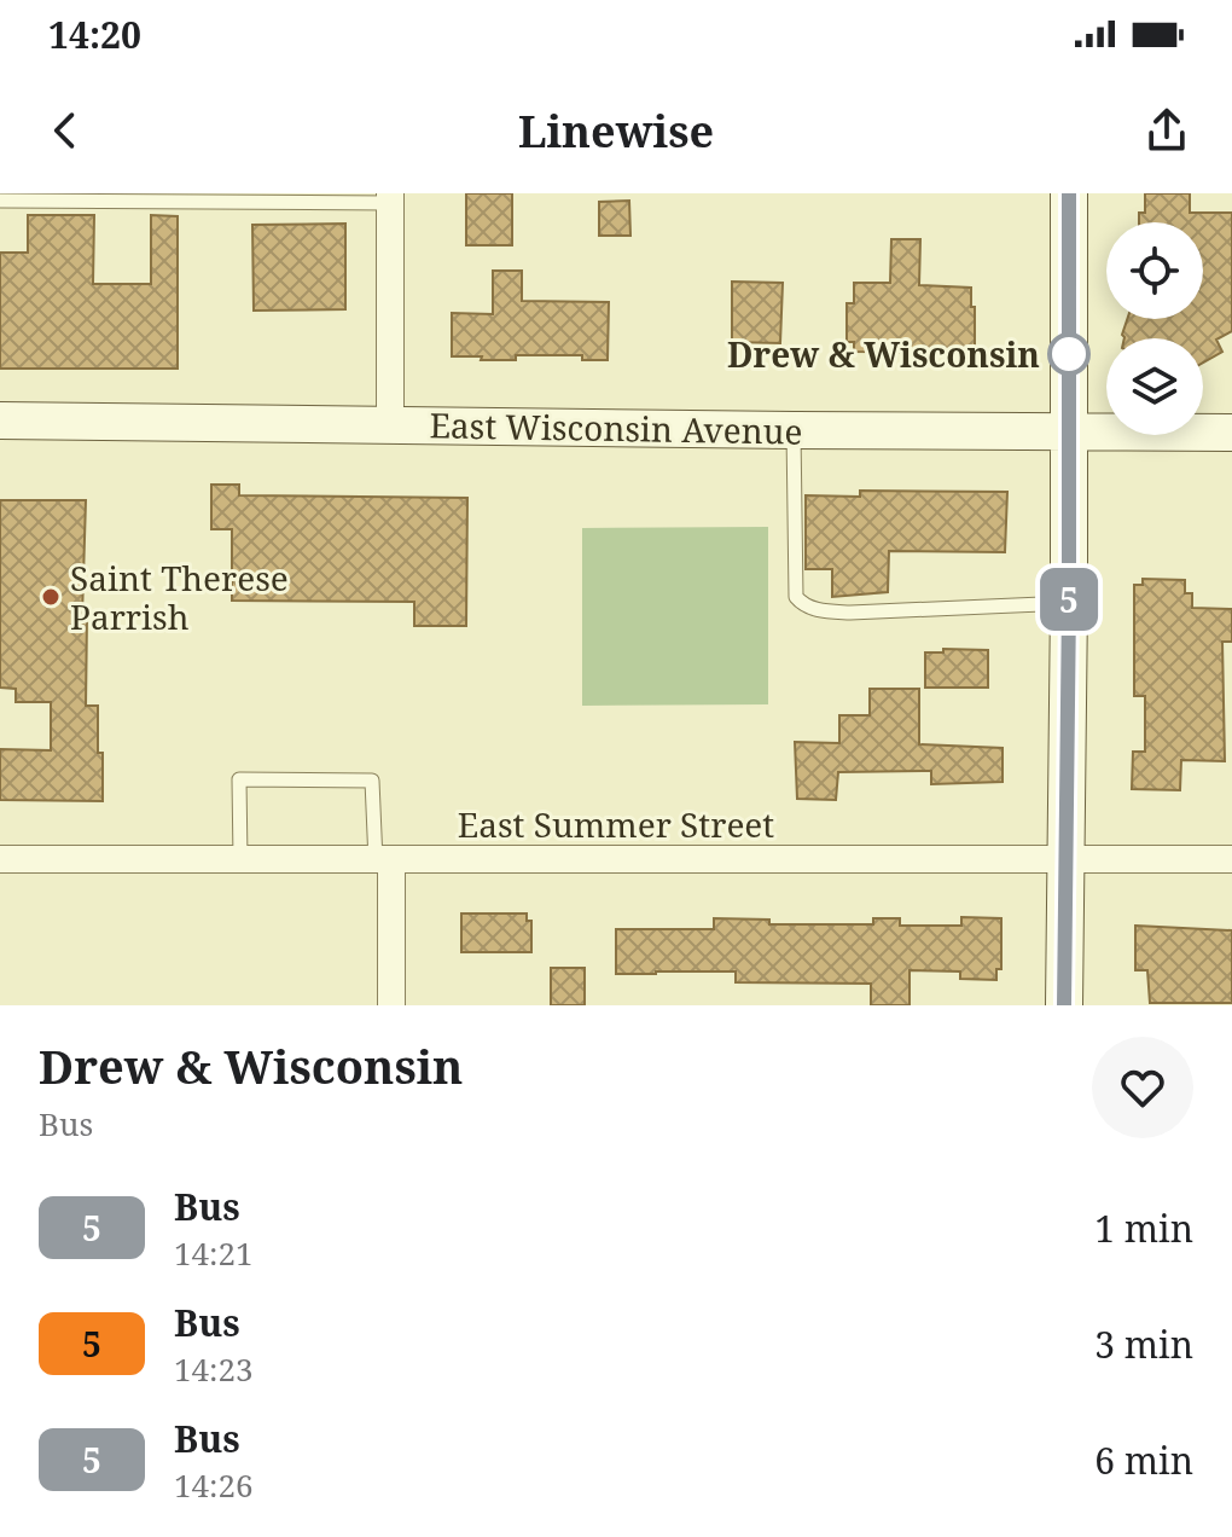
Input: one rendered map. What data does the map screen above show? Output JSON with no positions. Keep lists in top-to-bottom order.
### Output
{
  "streets": {
    "main road": ["East Wisconsin Avenue"],
    "street": ["East Summer Street"]
  },
  "places": ["Drew & Wisconsin", "Saint Therese Parrish"],
  "lines": ["bus line 5"],
  "page": {
    "status": "14:20",
    "header": "Linewise",
    "on_map": "5",
    "heading": ["Drew & Wisconsin", "Bus"],
    "list": [
      {
        "mark": "5",
        "name": "Bus",
        "note": "14:21",
        "value": "1 min"
      },
      {
        "mark": "5",
        "name": "Bus",
        "note": "14:23",
        "value": "3 min"
      },
      {
        "mark": "5",
        "name": "Bus",
        "note": "14:26",
        "value": "6 min"
      }
    ]
  }
}
